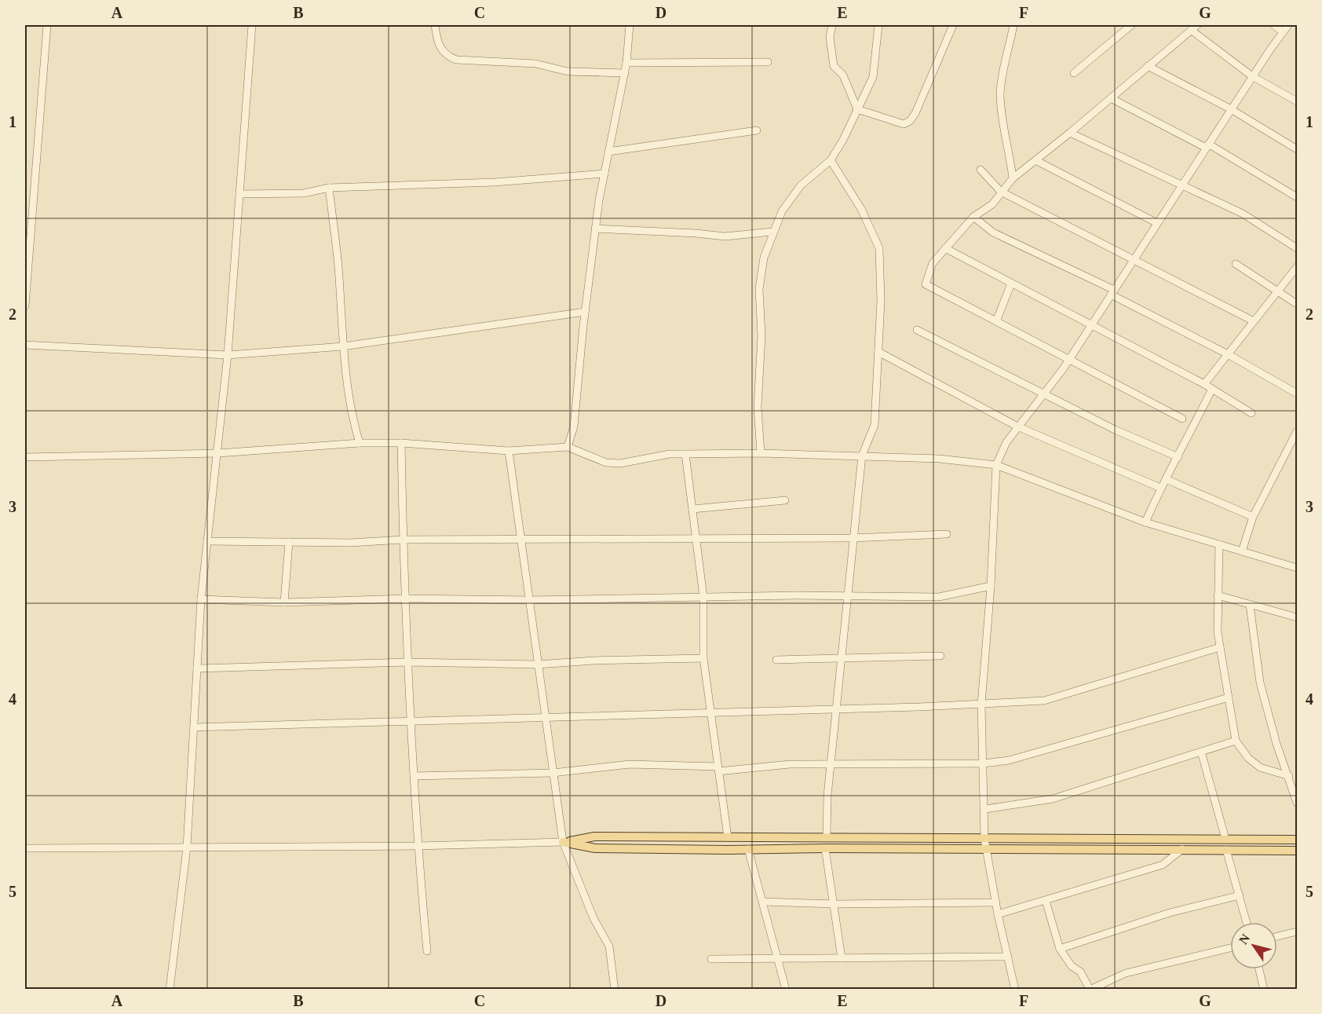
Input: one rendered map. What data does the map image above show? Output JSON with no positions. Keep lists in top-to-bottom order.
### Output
{
  "north": "top left",
  "grid": {
    "columns": [
      "A",
      "B",
      "C",
      "D",
      "E",
      "F",
      "G"
    ],
    "rows": [
      "1",
      "2",
      "3",
      "4",
      "5"
    ]
  }
}
